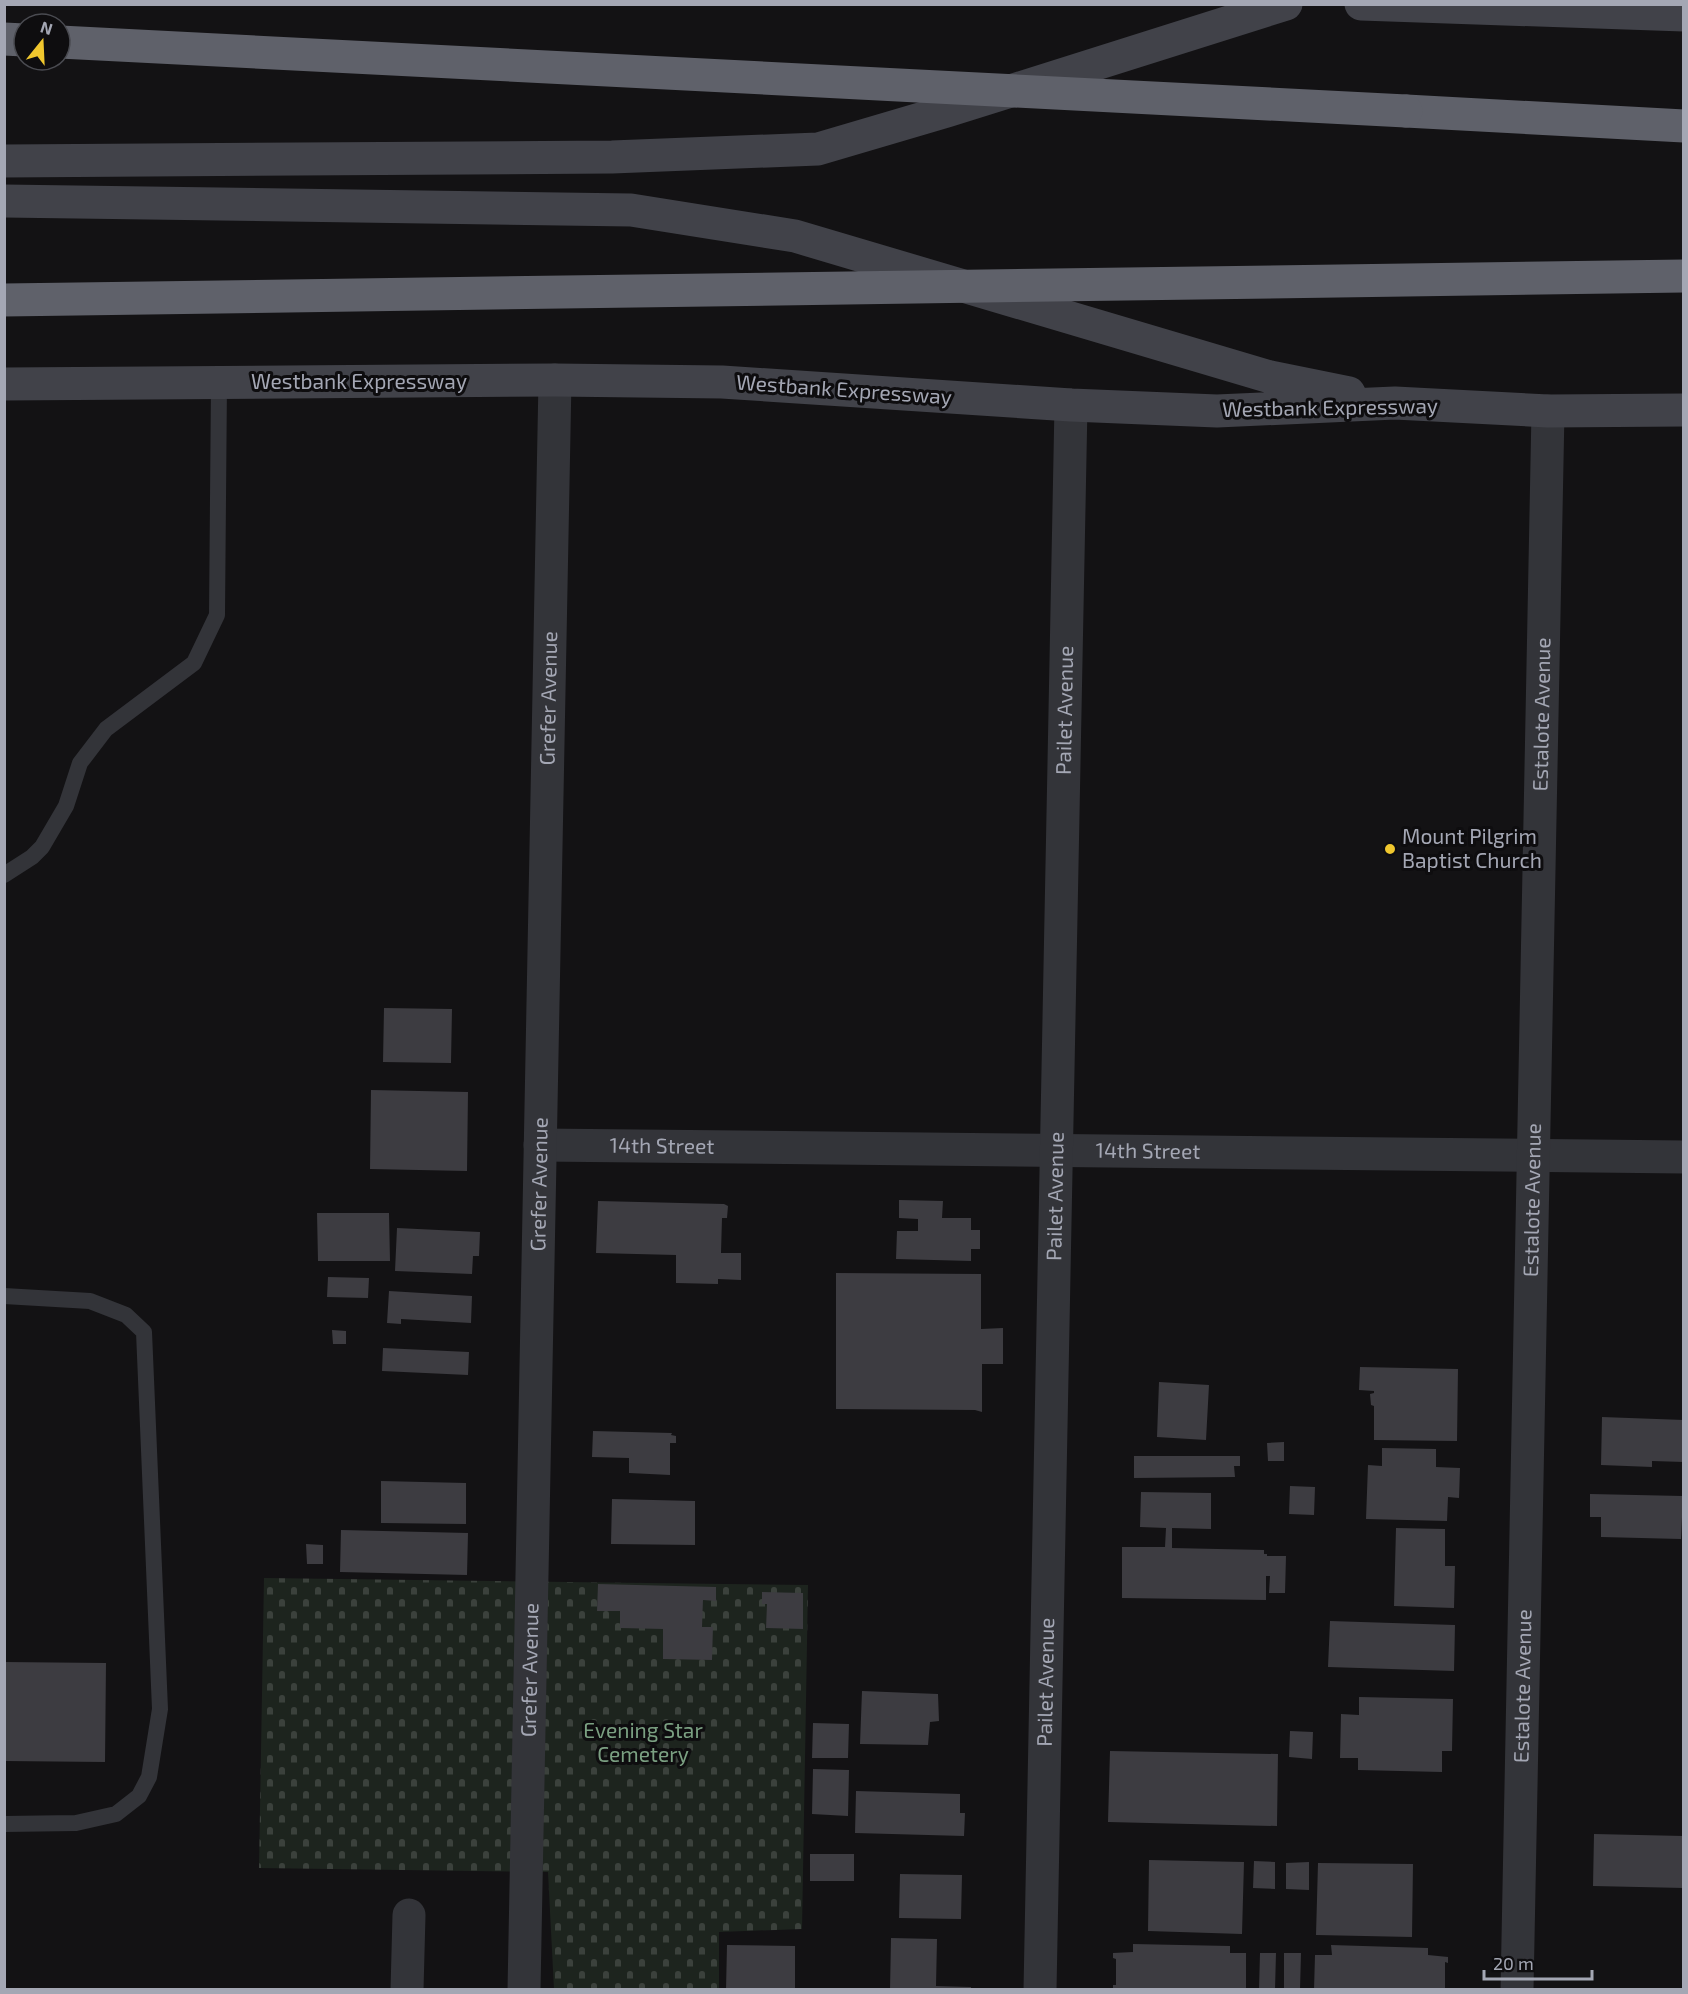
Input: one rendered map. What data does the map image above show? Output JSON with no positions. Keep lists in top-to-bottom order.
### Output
{
  "streets": {
    "main road": ["Westbank Expressway"],
    "street": [
      "Grefer Avenue",
      "Pailet Avenue",
      "Estalote Avenue",
      "14th Street"
    ]
  },
  "crossings": [
    ["Westbank Expressway", "Grefer Avenue"],
    ["Westbank Expressway", "Pailet Avenue"],
    ["Westbank Expressway", "Estalote Avenue"],
    ["Grefer Avenue", "14th Street"],
    ["Pailet Avenue", "14th Street"],
    ["Estalote Avenue", "14th Street"]
  ],
  "parks": ["Evening Star Cemetery"],
  "places": ["Mount Pilgrim Baptist Church"],
  "scale_bar": "20 m",
  "north": "top"
}
